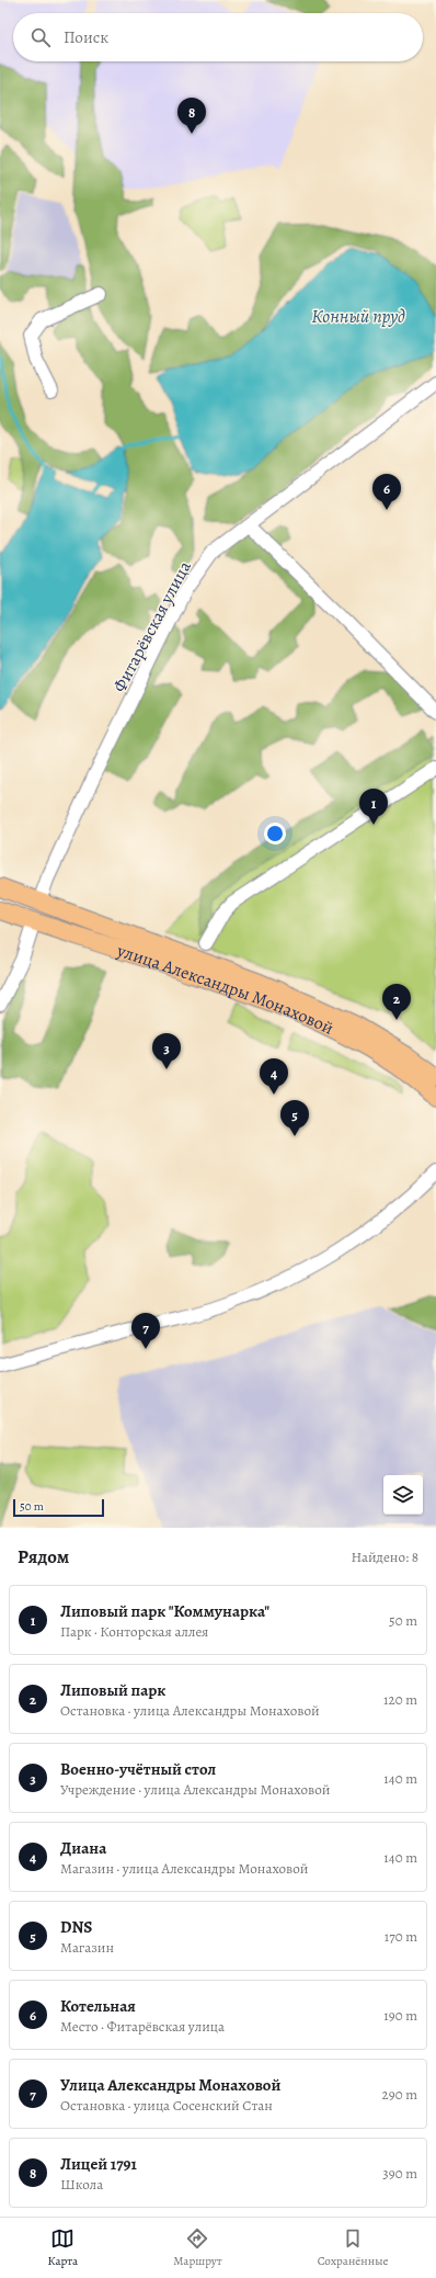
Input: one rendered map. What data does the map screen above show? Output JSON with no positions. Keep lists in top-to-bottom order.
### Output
{
  "streets": {
    "main road": ["улица Александры Монаховой"],
    "street": ["Фитарёвская улица"]
  },
  "crossings": [
    ["Фитарёвская улица", "улица Александры Монаховой"]
  ],
  "water": ["Конный пруд"],
  "scale_bar": "50 m",
  "page": {
    "search": "Поиск",
    "pins": [
      "8",
      "6",
      "1",
      "2",
      "3",
      "4",
      "5",
      "7"
    ],
    "scale": "50 m",
    "heading": ["Рядом", "Найдено: 8"],
    "list": [
      {
        "mark": "1",
        "name": "Липовый парк \"Коммунарка\"",
        "note": "Парк · Конторская аллея",
        "value": "50 m"
      },
      {
        "mark": "2",
        "name": "Липовый парк",
        "note": "Остановка · улица Александры Монаховой",
        "value": "120 m"
      },
      {
        "mark": "3",
        "name": "Военно-учётный стол",
        "note": "Учреждение · улица Александры Монаховой",
        "value": "140 m"
      },
      {
        "mark": "4",
        "name": "Диана",
        "note": "Магазин · улица Александры Монаховой",
        "value": "140 m"
      },
      {
        "mark": "5",
        "name": "DNS",
        "note": "Магазин",
        "value": "170 m"
      },
      {
        "mark": "6",
        "name": "Котельная",
        "note": "Место · Фитарёвская улица",
        "value": "190 m"
      },
      {
        "mark": "7",
        "name": "Улица Александры Монаховой",
        "note": "Остановка · улица Сосенский Стан",
        "value": "290 m"
      },
      {
        "mark": "8",
        "name": "Лицей 1791",
        "note": "Школа",
        "value": "390 m"
      }
    ],
    "nav": ["Карта", "Маршрут", "Сохранённые"]
  }
}
